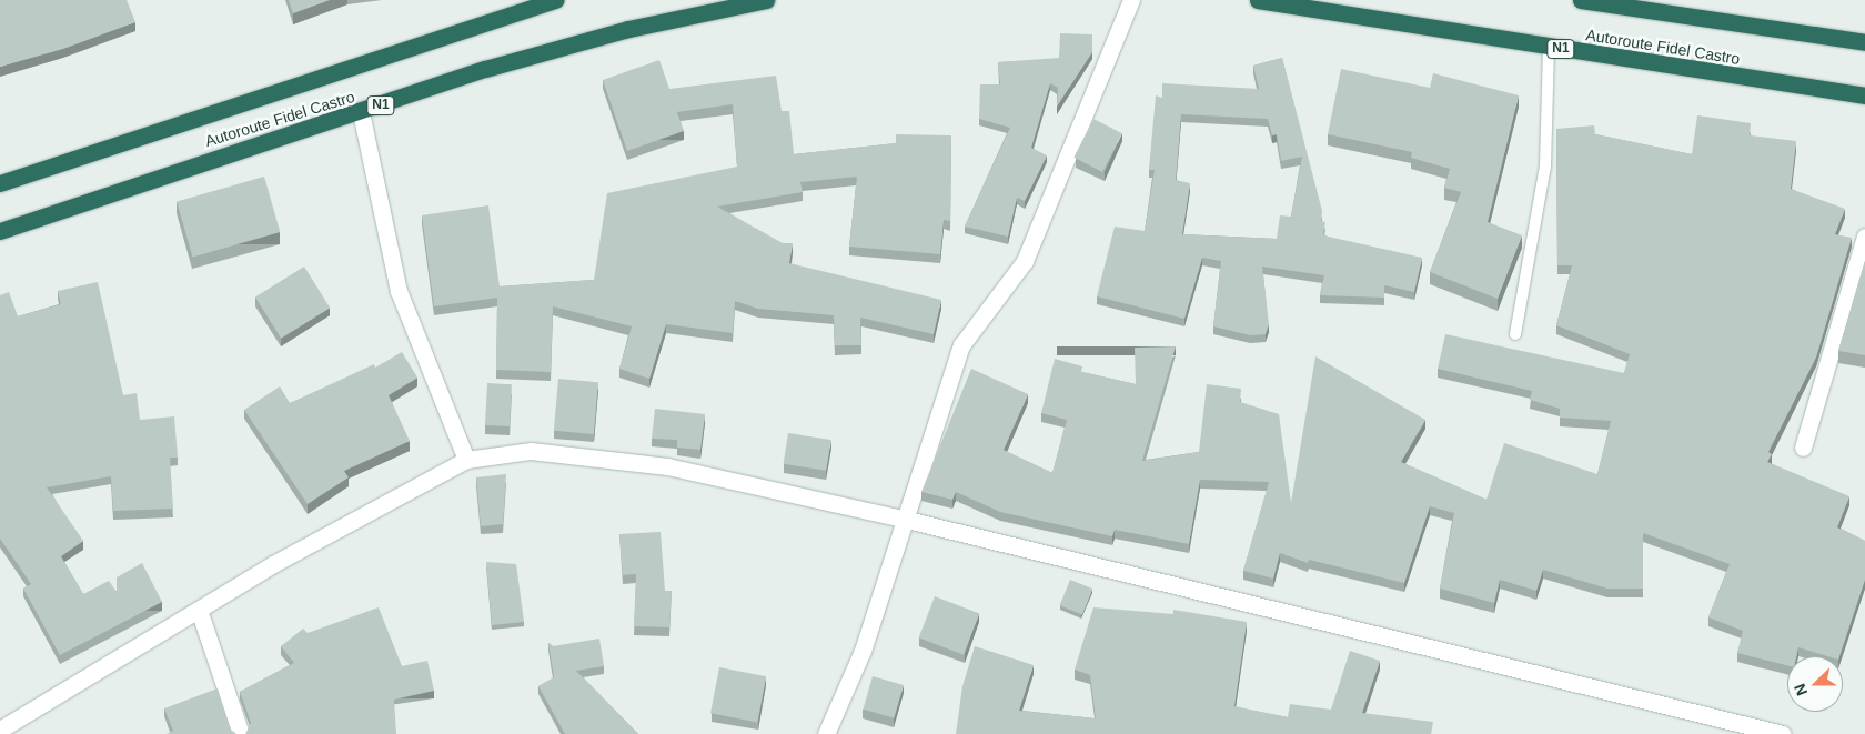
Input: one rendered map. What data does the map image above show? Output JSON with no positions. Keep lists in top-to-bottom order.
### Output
{
  "streets": {
    "highway": ["Autoroute Fidel Castro", "N1"]
  },
  "north": "left"
}
